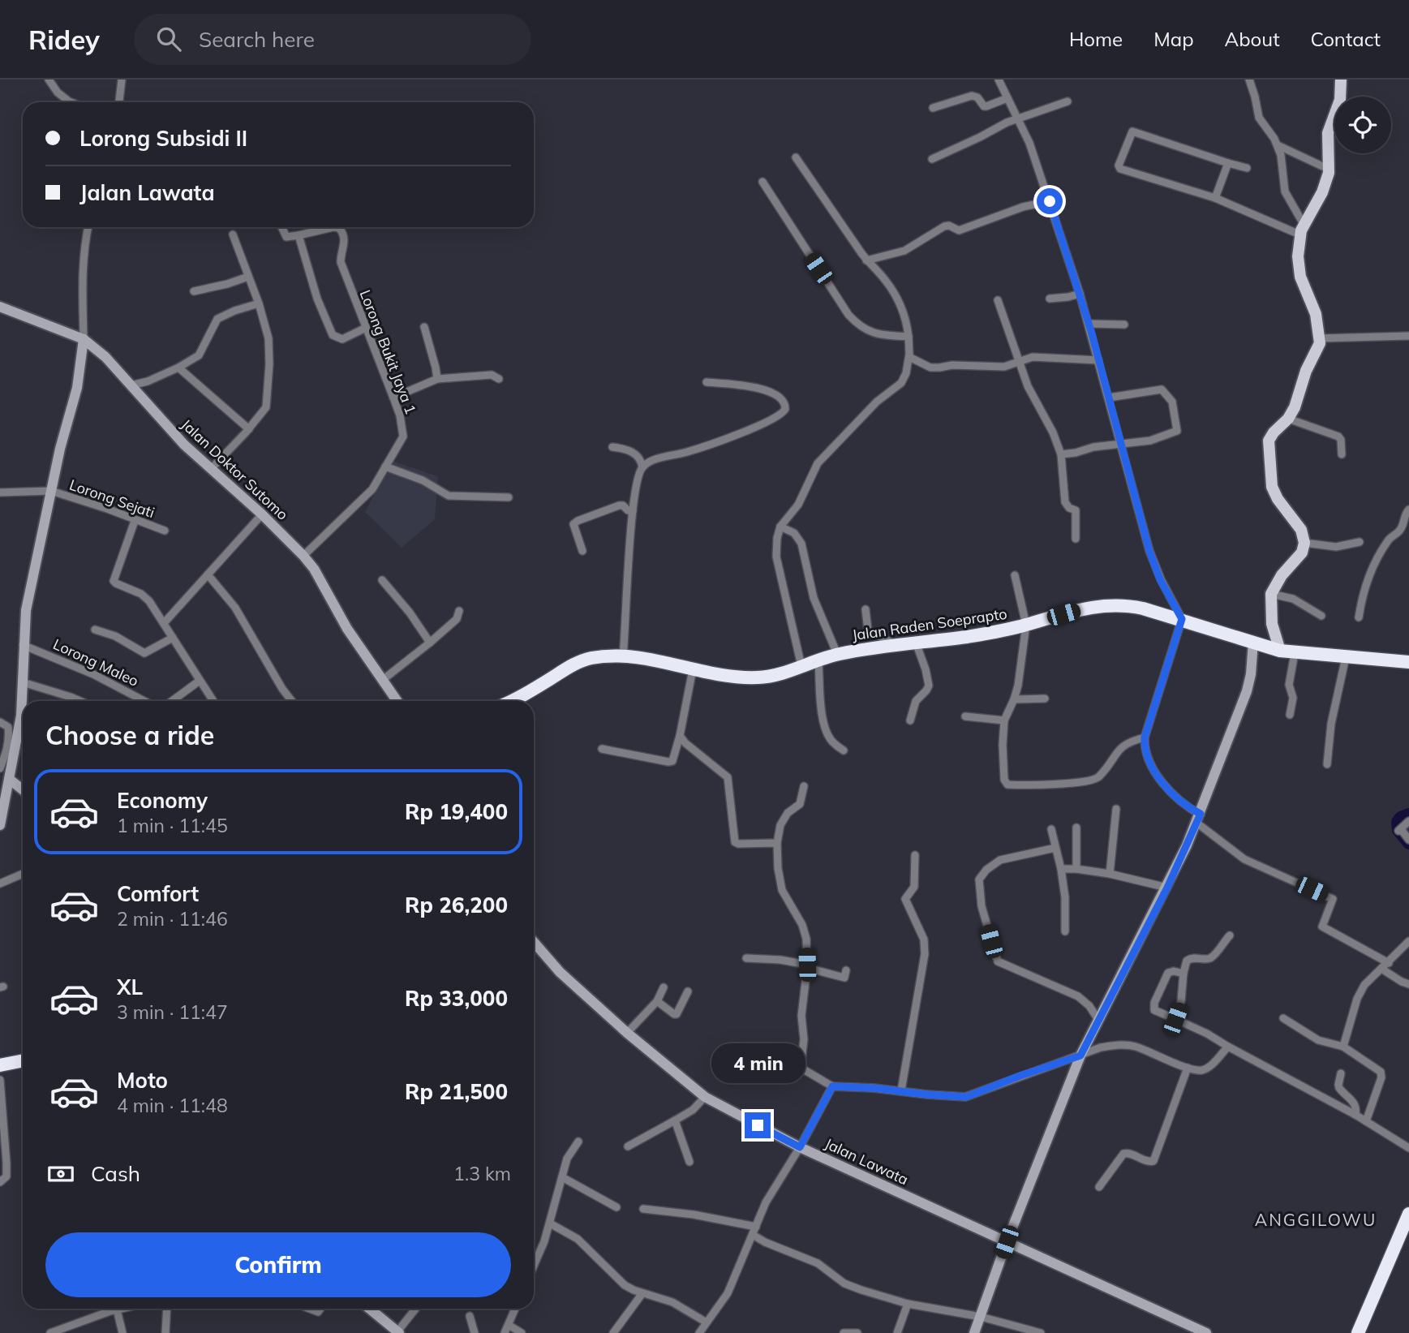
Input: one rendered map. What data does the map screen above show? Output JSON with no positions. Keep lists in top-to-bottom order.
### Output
{
  "streets": {
    "highway": ["Jalan Raden Soeprapto"],
    "street": [
      "Lorong Bukit Jaya 1",
      "Jalan Doktor Sutomo",
      "Lorong Sejati",
      "Lorong Maleo",
      "Jalan Lawata"
    ]
  },
  "crossings": [
    ["Lorong Bukit Jaya 1", "Jalan Doktor Sutomo"]
  ],
  "districts": ["ANGGILOWU"],
  "page": {
    "header": "Ridey",
    "search": "Search here",
    "nav": [
      "Home",
      "Map",
      "About",
      "Contact"
    ],
    "banner": ["Lorong Subsidi II", "Jalan Lawata"],
    "heading": "Choose a ride",
    "list": [
      {
        "name": "Economy",
        "note": "1 min · 11:45",
        "value": "Rp 19,400"
      },
      {
        "name": "Comfort",
        "note": "2 min · 11:46",
        "value": "Rp 26,200"
      },
      {
        "name": "XL",
        "note": "3 min · 11:47",
        "value": "Rp 33,000"
      },
      {
        "name": "Moto",
        "note": "4 min · 11:48",
        "value": "Rp 21,500"
      }
    ],
    "bubble": "4 min",
    "pay": ["Cash", "1.3 km"],
    "buttons": "Confirm"
  }
}
